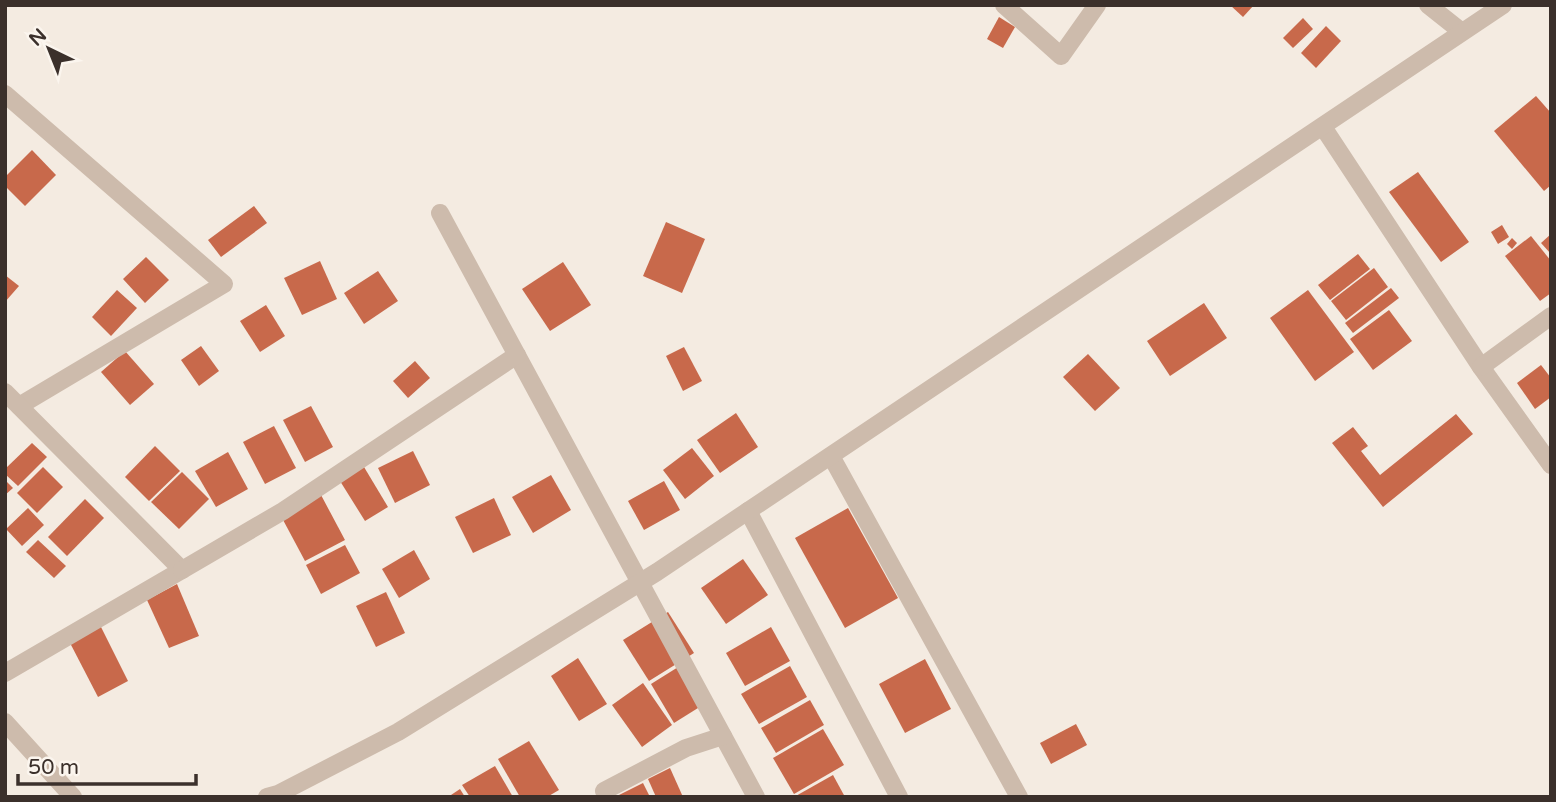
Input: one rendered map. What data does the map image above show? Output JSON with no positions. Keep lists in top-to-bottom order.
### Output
{
  "scale_bar": "50 m",
  "north": "top left"
}
